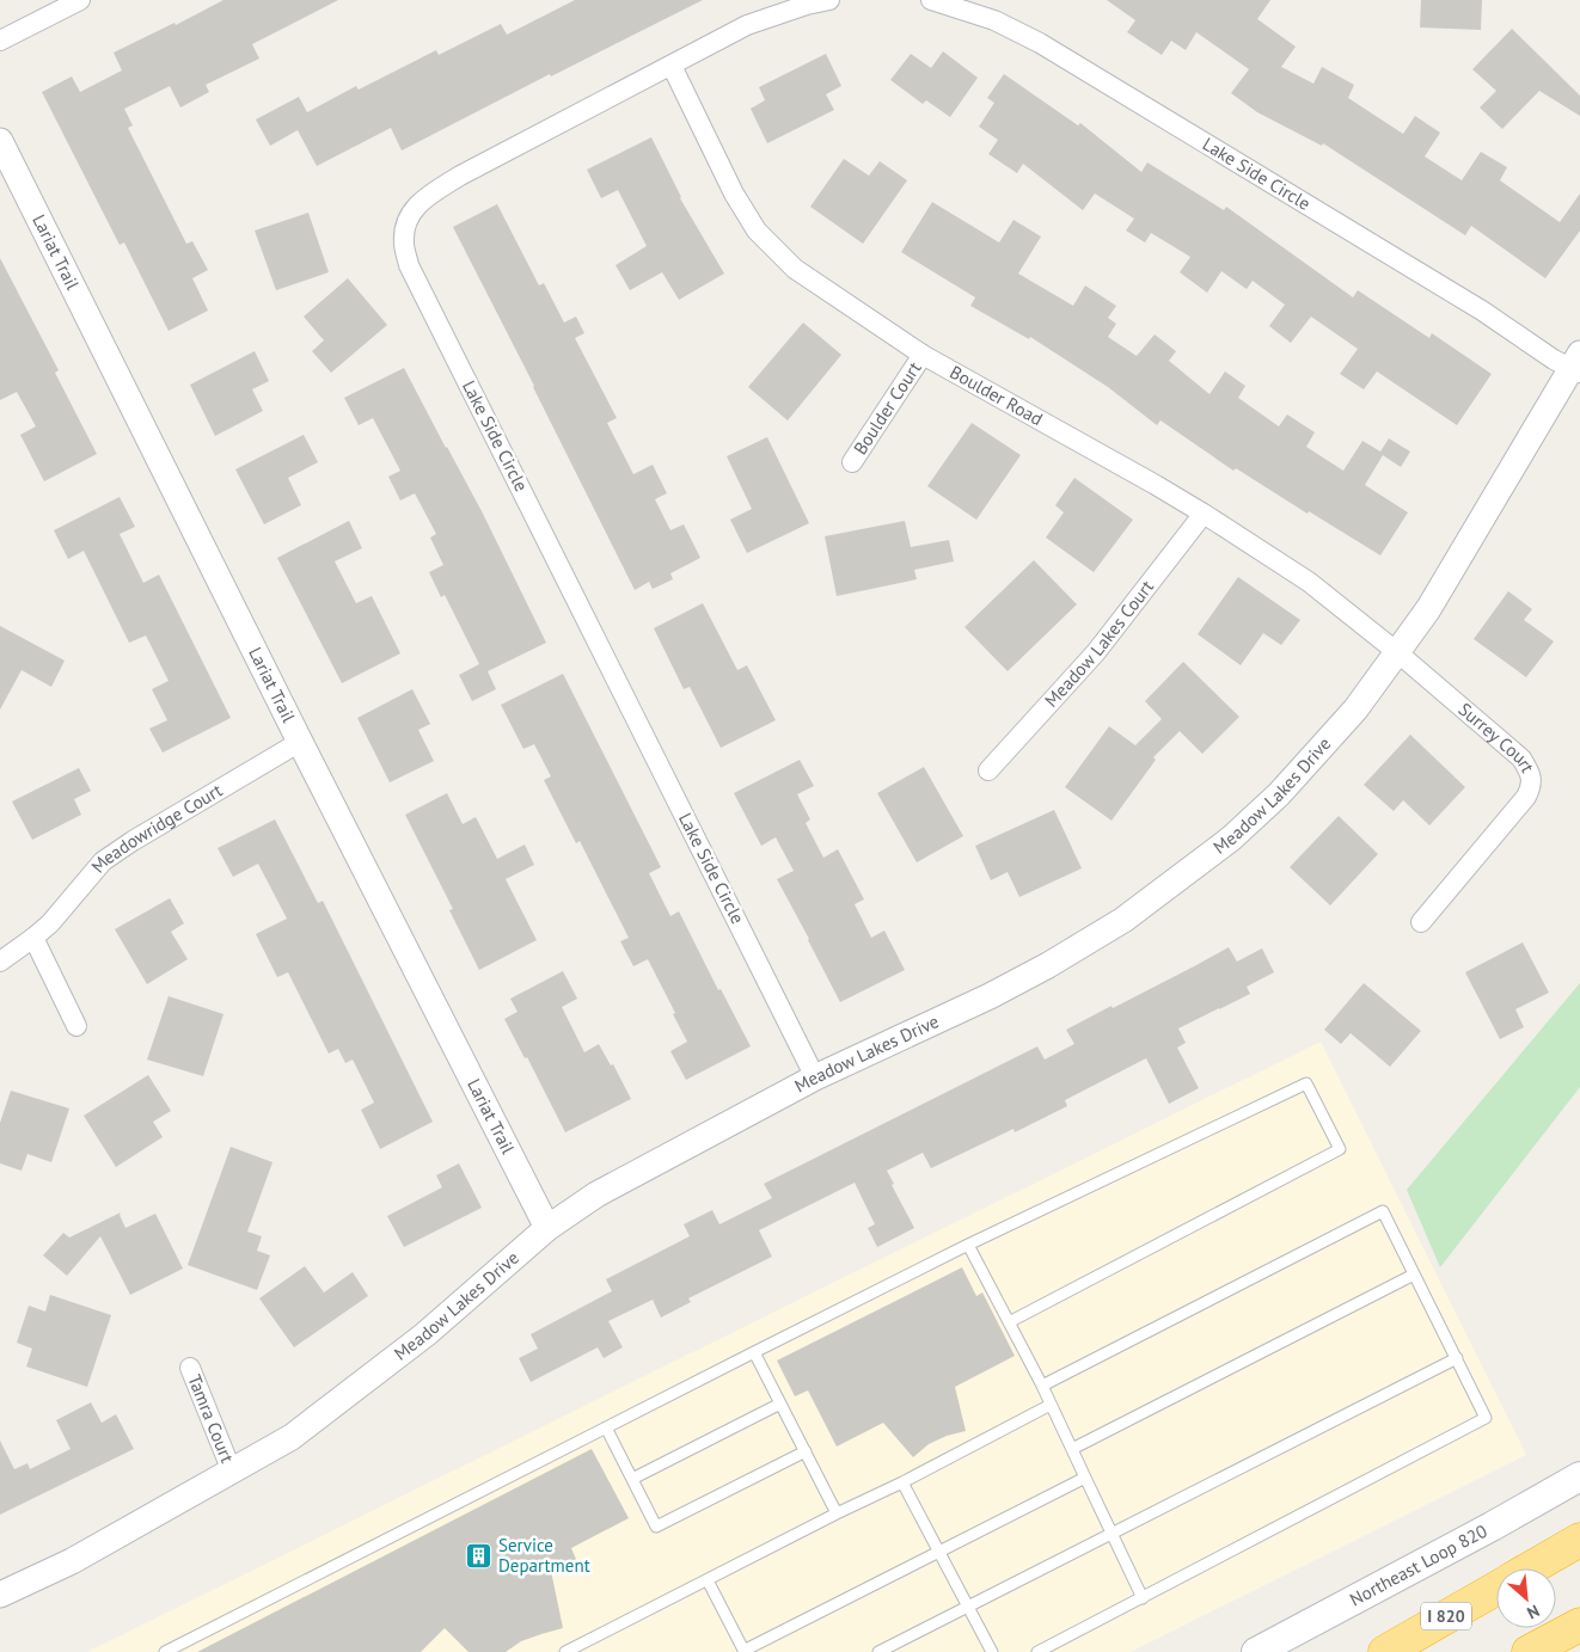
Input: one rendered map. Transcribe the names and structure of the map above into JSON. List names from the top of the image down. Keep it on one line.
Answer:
{"streets":{"highway":["I 820"],"main road":["Northeast Loop 820"],"street":["Lake Side Circle","Lariat Trail","Boulder Road","Boulder Court","Meadow Lakes Court","Surrey Court","Meadow Lakes Drive","Meadowridge Court","Tamra Court"]},"crossings":[["Lake Side Circle","Boulder Road"],["Lake Side Circle","Meadow Lakes Drive"],["Lariat Trail","Meadow Lakes Drive"],["Lariat Trail","Meadowridge Court"],["Boulder Road","Boulder Court"],["Boulder Road","Meadow Lakes Court"],["Boulder Road","Surrey Court"],["Boulder Road","Meadow Lakes Drive"],["Surrey Court","Meadow Lakes Drive"],["Meadow Lakes Drive","Tamra Court"]],"places":{"building":["Service Department"]},"north":"bottom right"}
